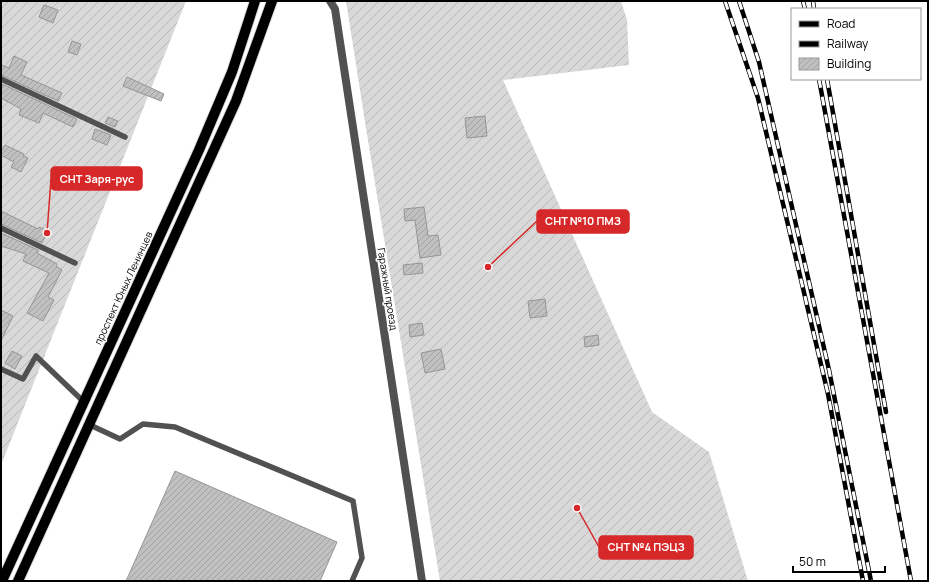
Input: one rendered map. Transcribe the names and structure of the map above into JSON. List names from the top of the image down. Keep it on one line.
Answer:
{"streets":{"main road":["проспект Юных Ленинцев"],"street":["Гаражный проезд"]},"places":["СНТ Заря-рус","СНТ №10 ПМЗ","СНТ №4 ПЭЦЗ"],"legend":["Road","Railway","Building"],"scale_bar":"50 m"}
